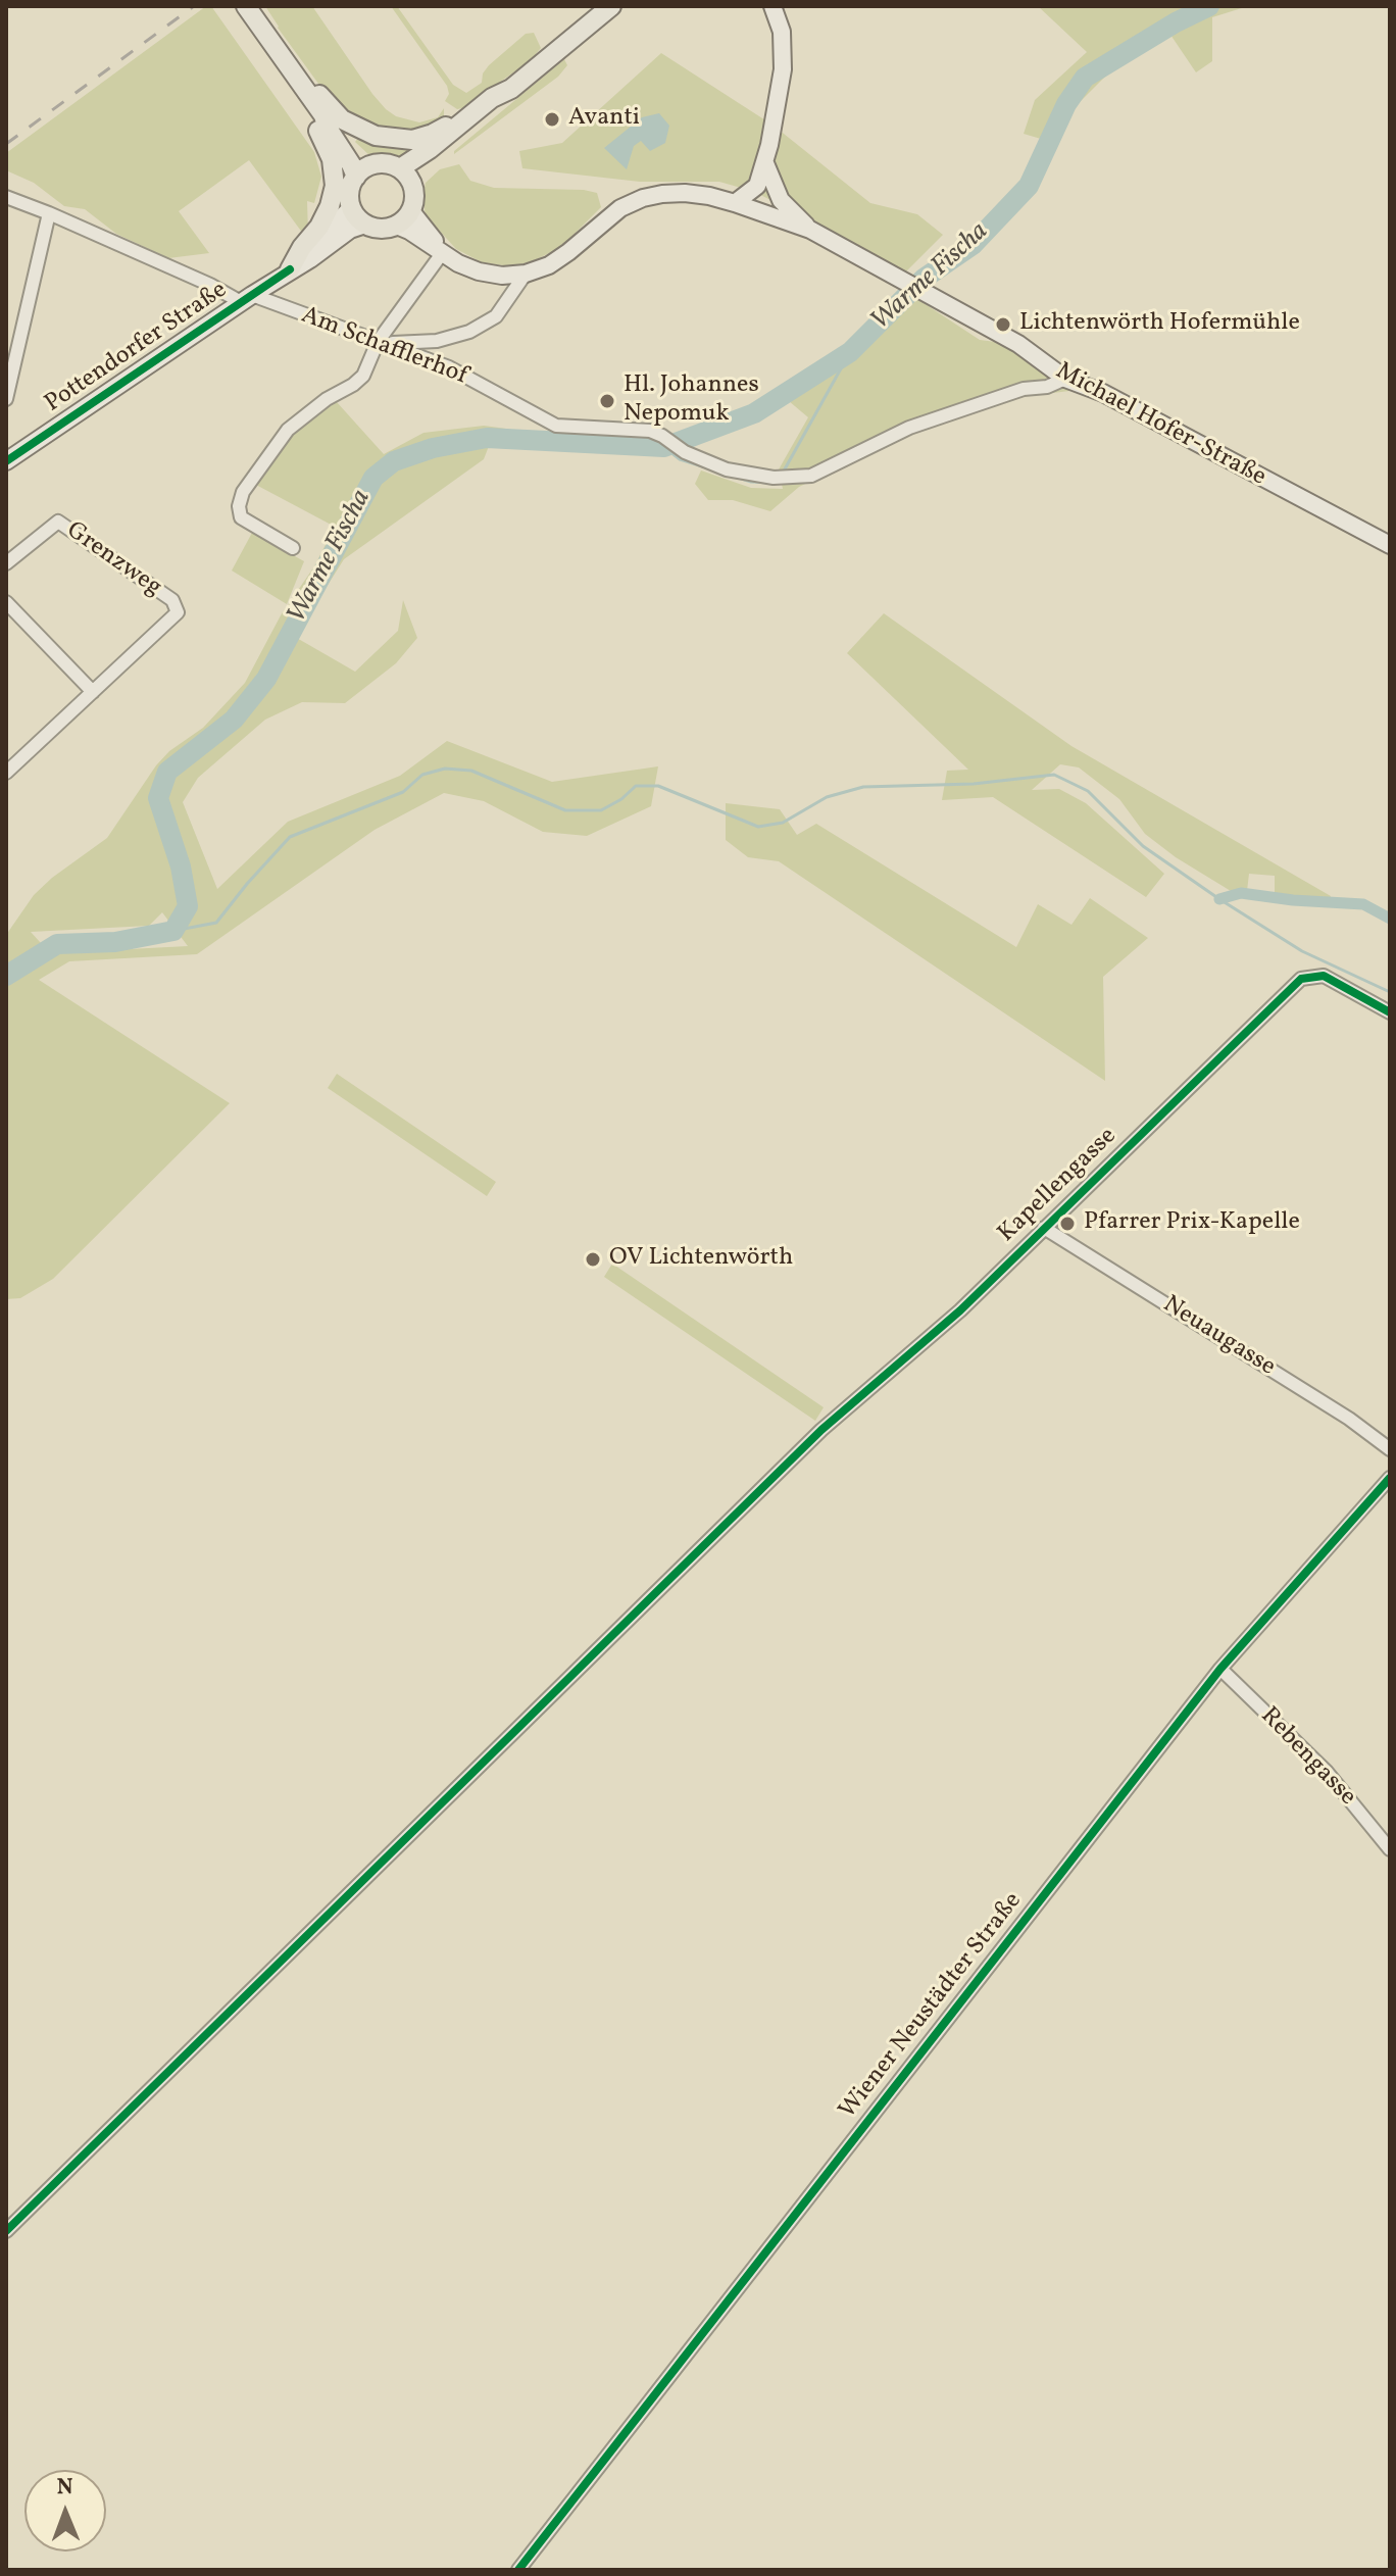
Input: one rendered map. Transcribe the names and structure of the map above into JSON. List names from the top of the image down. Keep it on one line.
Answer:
{"streets":{"main road":["Pottendorfer Straße","Michael Hofer-Straße"],"street":["Am Schafflerhof","Grenzweg","Kapellengasse","Neuaugasse","Rebengasse","Wiener Neustädter Straße"]},"crossings":[["Am Schafflerhof","Pottendorfer Straße"],["Am Schafflerhof","Michael Hofer-Straße"],["Kapellengasse","Neuaugasse"],["Rebengasse","Wiener Neustädter Straße"]],"water":["Warme Fischa"],"places":["Avanti","Lichtenwörth Hofermühle","Hl. Johannes Nepomuk","Pfarrer Prix-Kapelle","OV Lichtenwörth"],"north":"top"}
